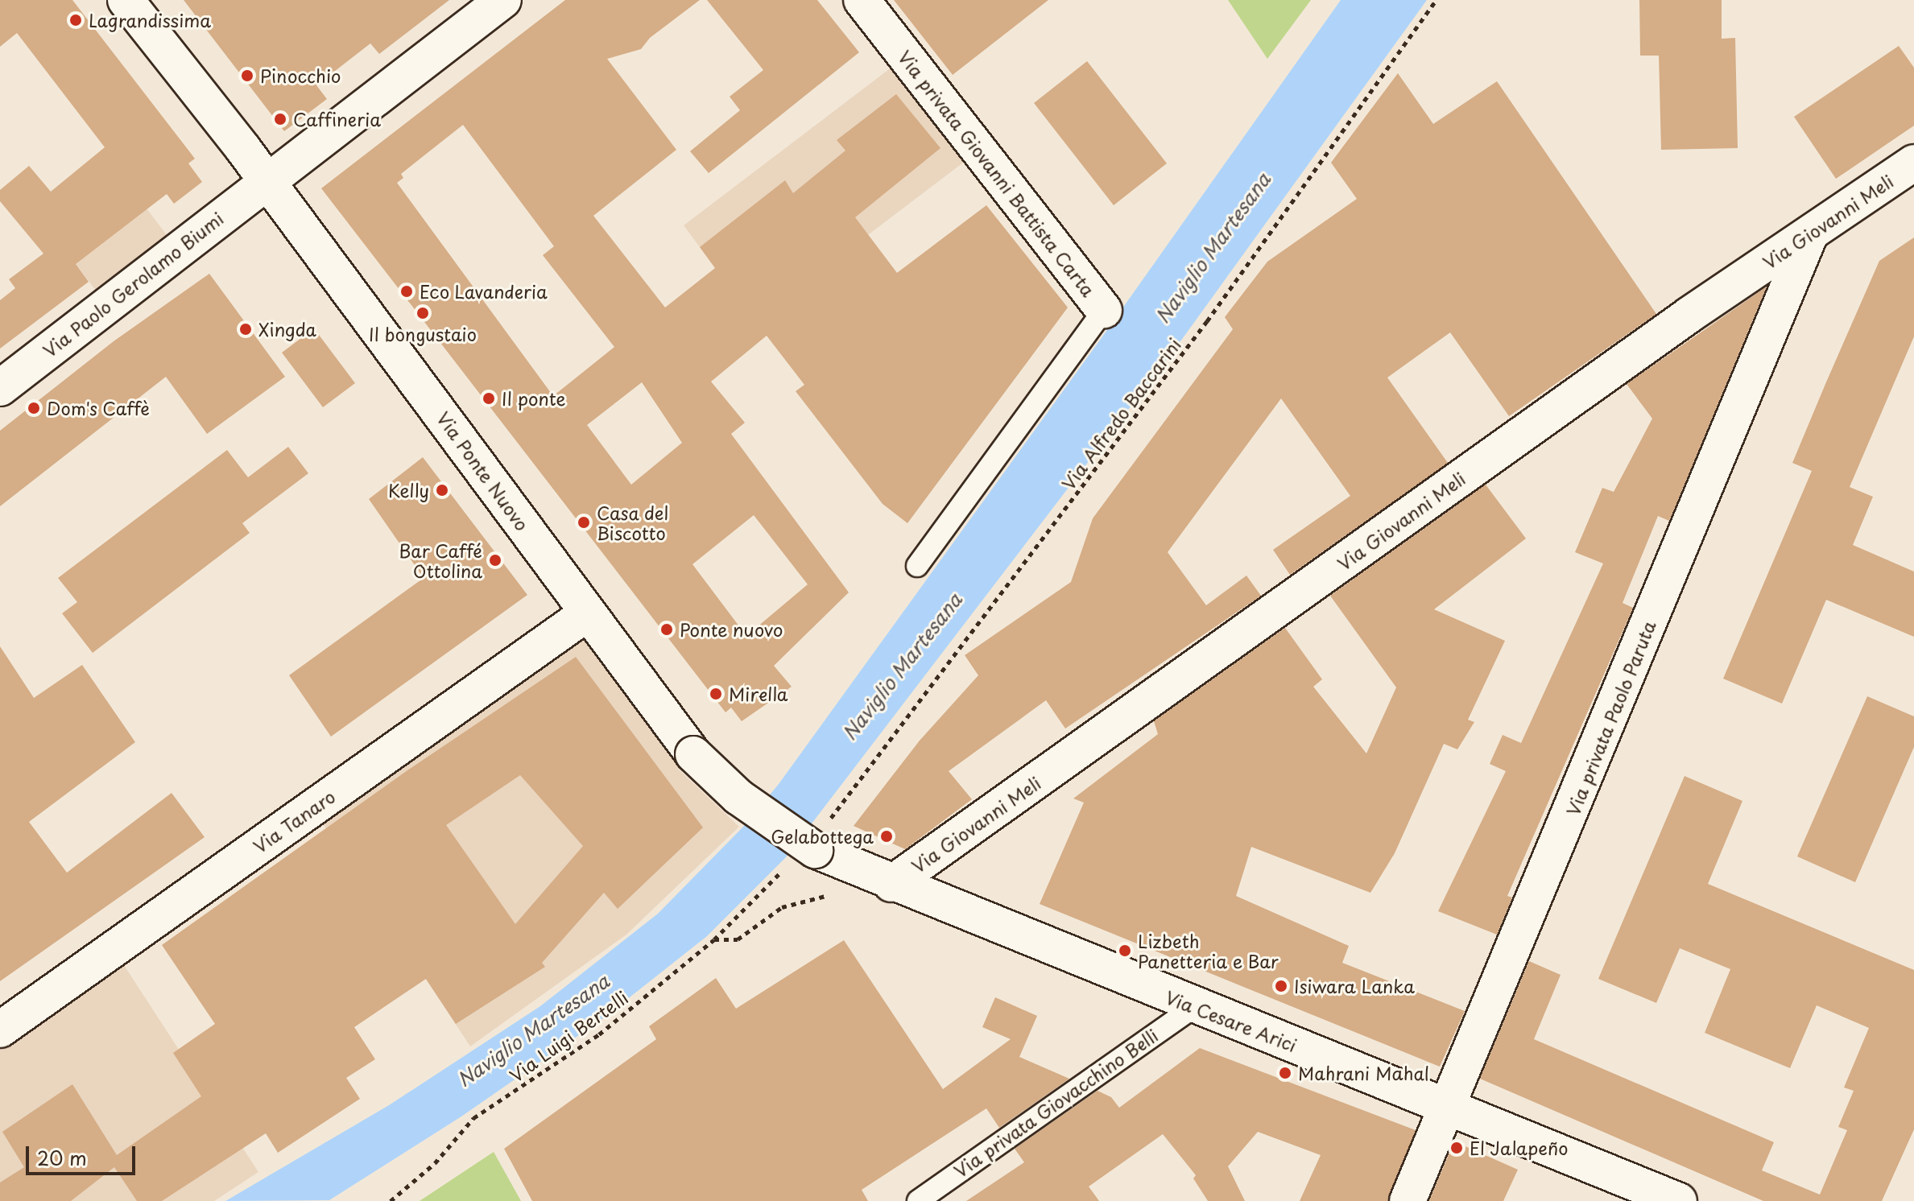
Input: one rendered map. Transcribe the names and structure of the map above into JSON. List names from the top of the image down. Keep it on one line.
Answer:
{"streets":{"street":["Via privata Giovanni Battista Carta","Via Giovanni Meli","Via Paolo Gerolamo Biumi","Via Ponte Nuovo","Via privata Paolo Paruta","Via Tanaro","Via Cesare Arici"],"lane":["Via privata Giovacchino Belli"],"path":["Via Alfredo Baccarini","Via Luigi Bertelli"]},"crossings":[["Via Giovanni Meli","Via Ponte Nuovo"],["Via Giovanni Meli","Via privata Paolo Paruta"],["Via Giovanni Meli","Via Cesare Arici"],["Via Paolo Gerolamo Biumi","Via Ponte Nuovo"],["Via Ponte Nuovo","Via Tanaro"],["Via Ponte Nuovo","Via Cesare Arici"],["Via privata Paolo Paruta","Via Cesare Arici"],["Via Cesare Arici","Via privata Giovacchino Belli"]],"water":["Naviglio Martesana"],"places":["Lagrandissima","Pinocchio","Caffineria","Eco Lavanderia","Il bongustaio","Xingda","Il ponte","Dom's Caffè","Kelly","Casa del Biscotto","Bar Caffé Ottolina","Ponte nuovo","Mirella","Gelabottega","Lizbeth Panetteria e Bar","Isiwara Lanka","Mahrani Mahal","El Jalapeño"],"scale_bar":"20 m"}
